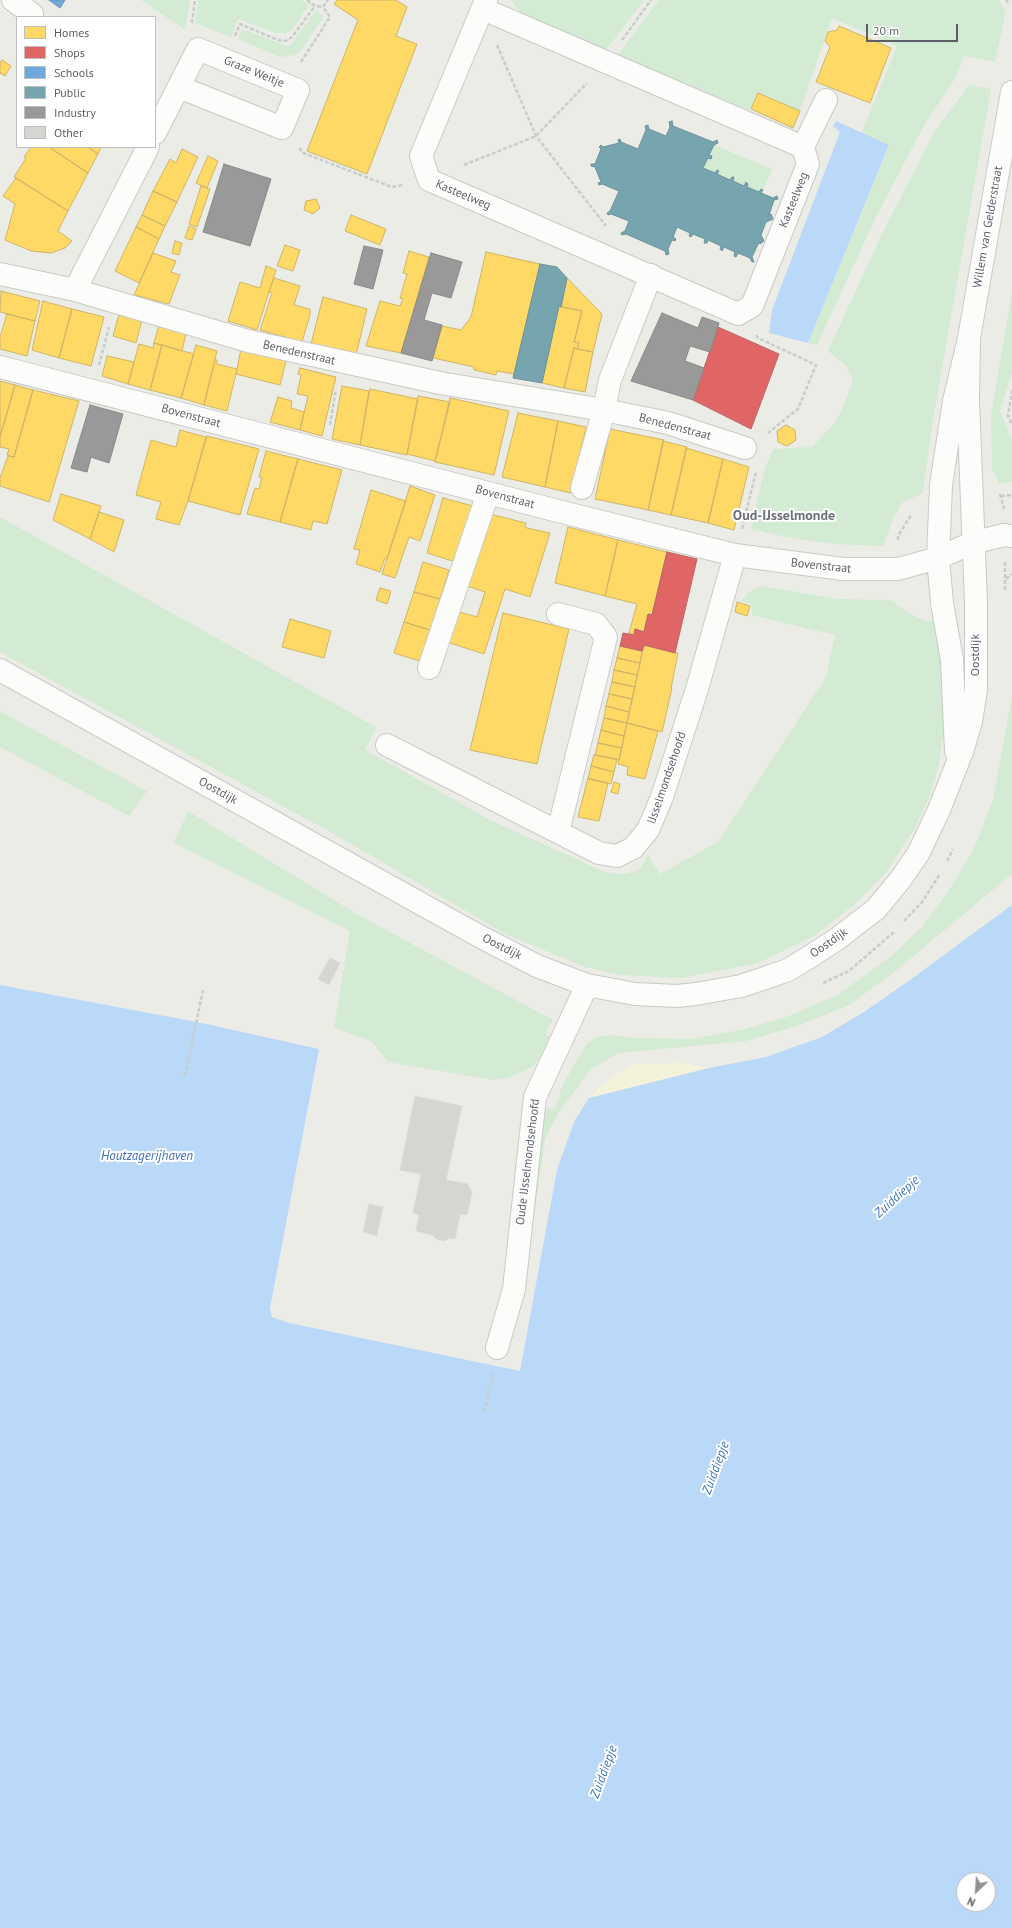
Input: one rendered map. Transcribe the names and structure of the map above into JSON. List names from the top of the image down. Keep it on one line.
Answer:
{"streets":{"street":["Graze Weitje","Kasteelweg","Willem van Gelderstraat","Benedenstraat","Bovenstraat","Oostdijk","IJsselmondsehoofd","Oude IJsselmondsehoofd"]},"crossings":[["Willem van Gelderstraat","Bovenstraat"],["Willem van Gelderstraat","Oostdijk"],["Bovenstraat","Oostdijk"],["Bovenstraat","IJsselmondsehoofd"],["Oostdijk","Oude IJsselmondsehoofd"]],"districts":["Oud-IJsselmonde"],"water":["Houtzagerijhaven","Zuiddiepje"],"legend":["Homes","Shops","Schools","Public","Industry","Other"],"scale_bar":"20 m","north":"bottom left"}
